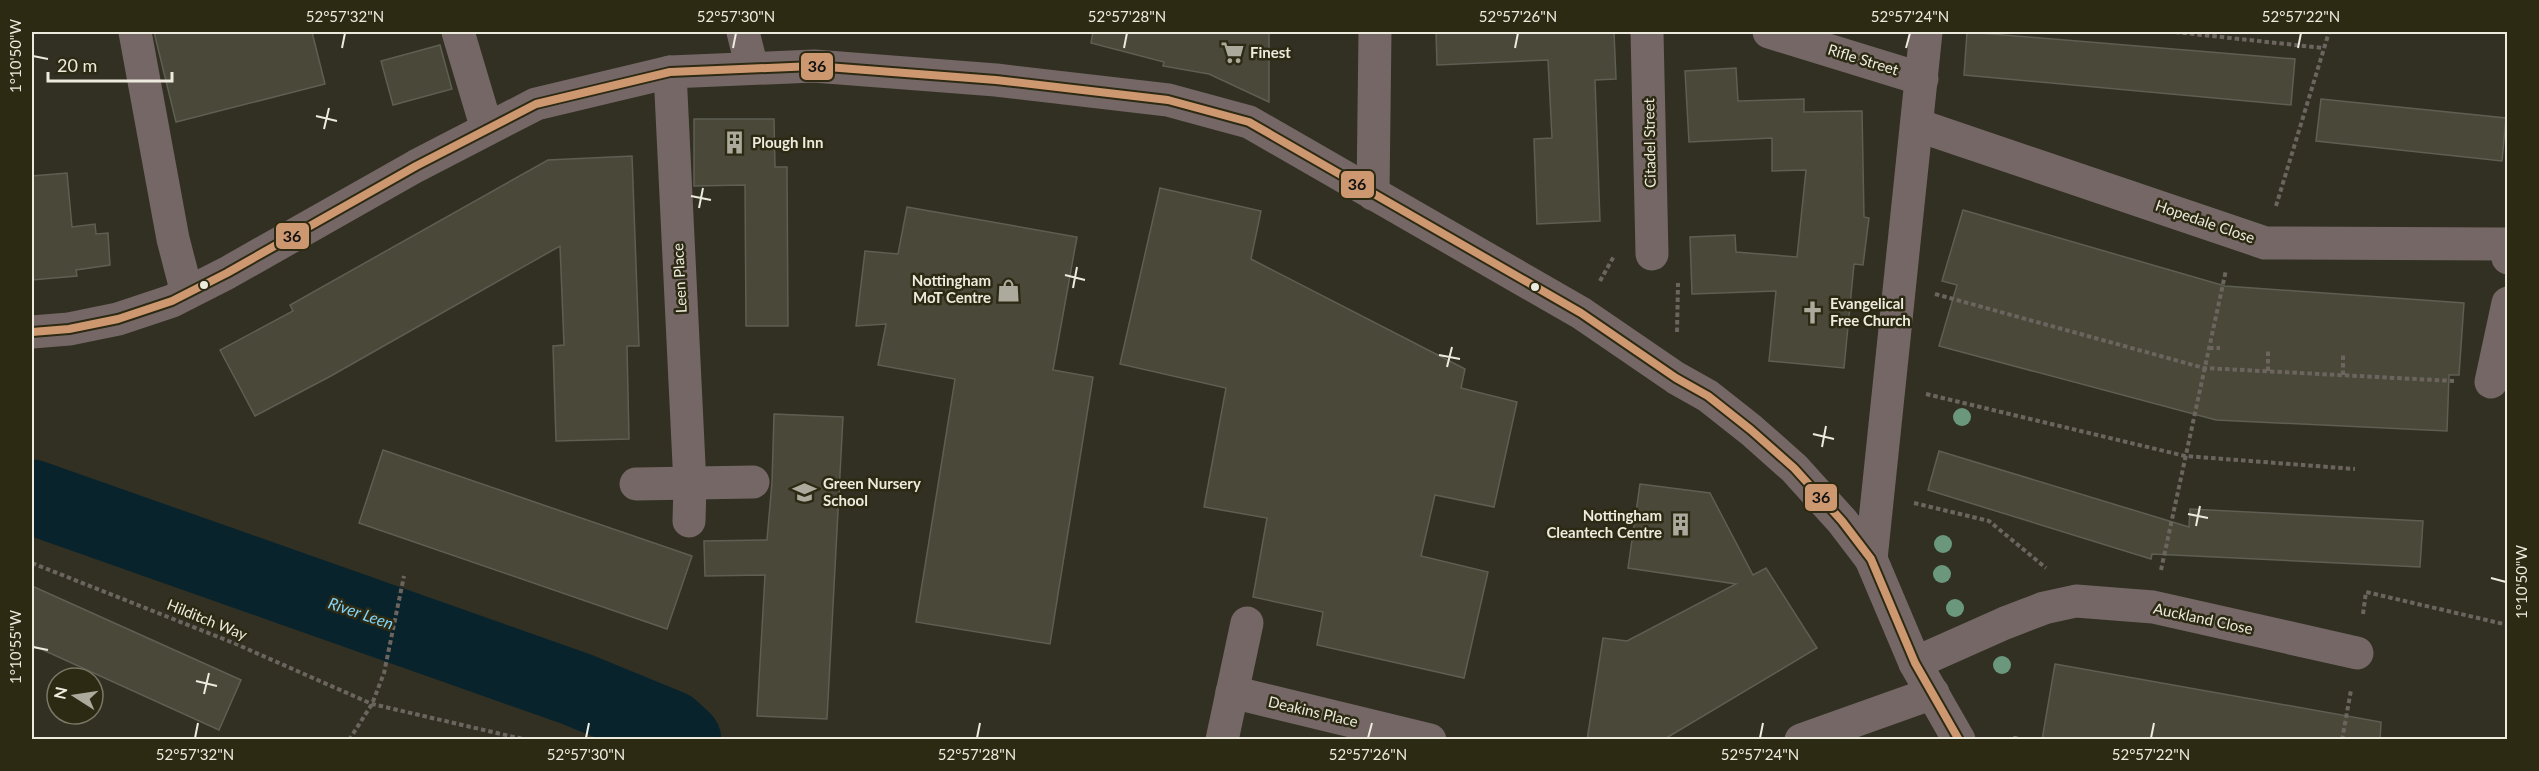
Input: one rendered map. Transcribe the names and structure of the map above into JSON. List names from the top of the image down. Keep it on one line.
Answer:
{"streets":{"street":["Rifle Street","Citadel Street","Hopedale Close","Leen Place","Auckland Close","Deakins Place"],"path":["Hilditch Way"]},"water":["River Leen"],"places":{"supermarket":["Finest"],"building":["Plough Inn","Nottingham Cleantech Centre"],"shop":["Nottingham MoT Centre"],"church":["Evangelical Free Church"],"school or university":["Green Nursery School"]},"lines":["transit line 36"],"scale_bar":"20 m","north":"left","coordinates":["52°57'32\"N","52°57'30\"N","52°57'28\"N","52°57'26\"N","52°57'24\"N","52°57'22\"N","1°10'50\"W","1°10'55\"W"]}
